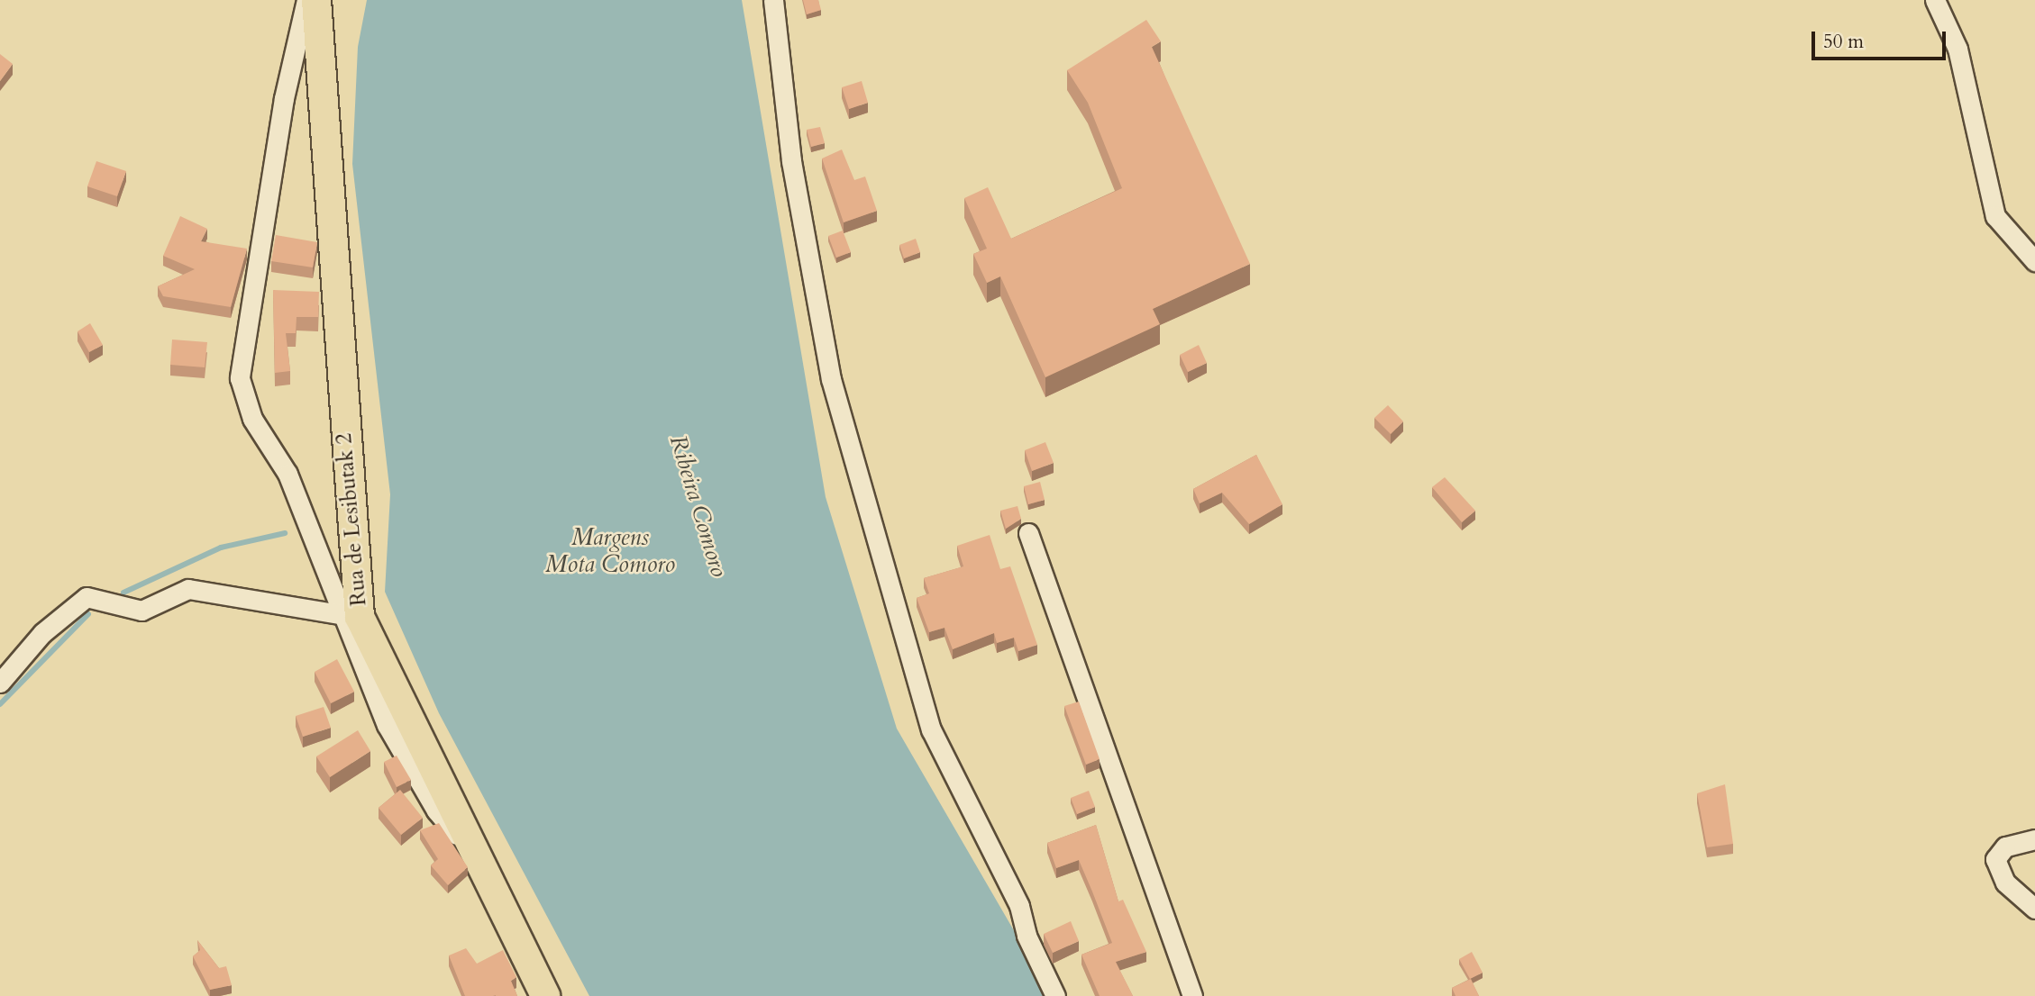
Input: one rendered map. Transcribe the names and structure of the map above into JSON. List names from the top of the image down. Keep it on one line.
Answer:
{"streets":{"main road":["Rua de Lesibutak 2"]},"water":["Ribeira Comoro","Margens Mota Comoro"],"scale_bar":"50 m"}
